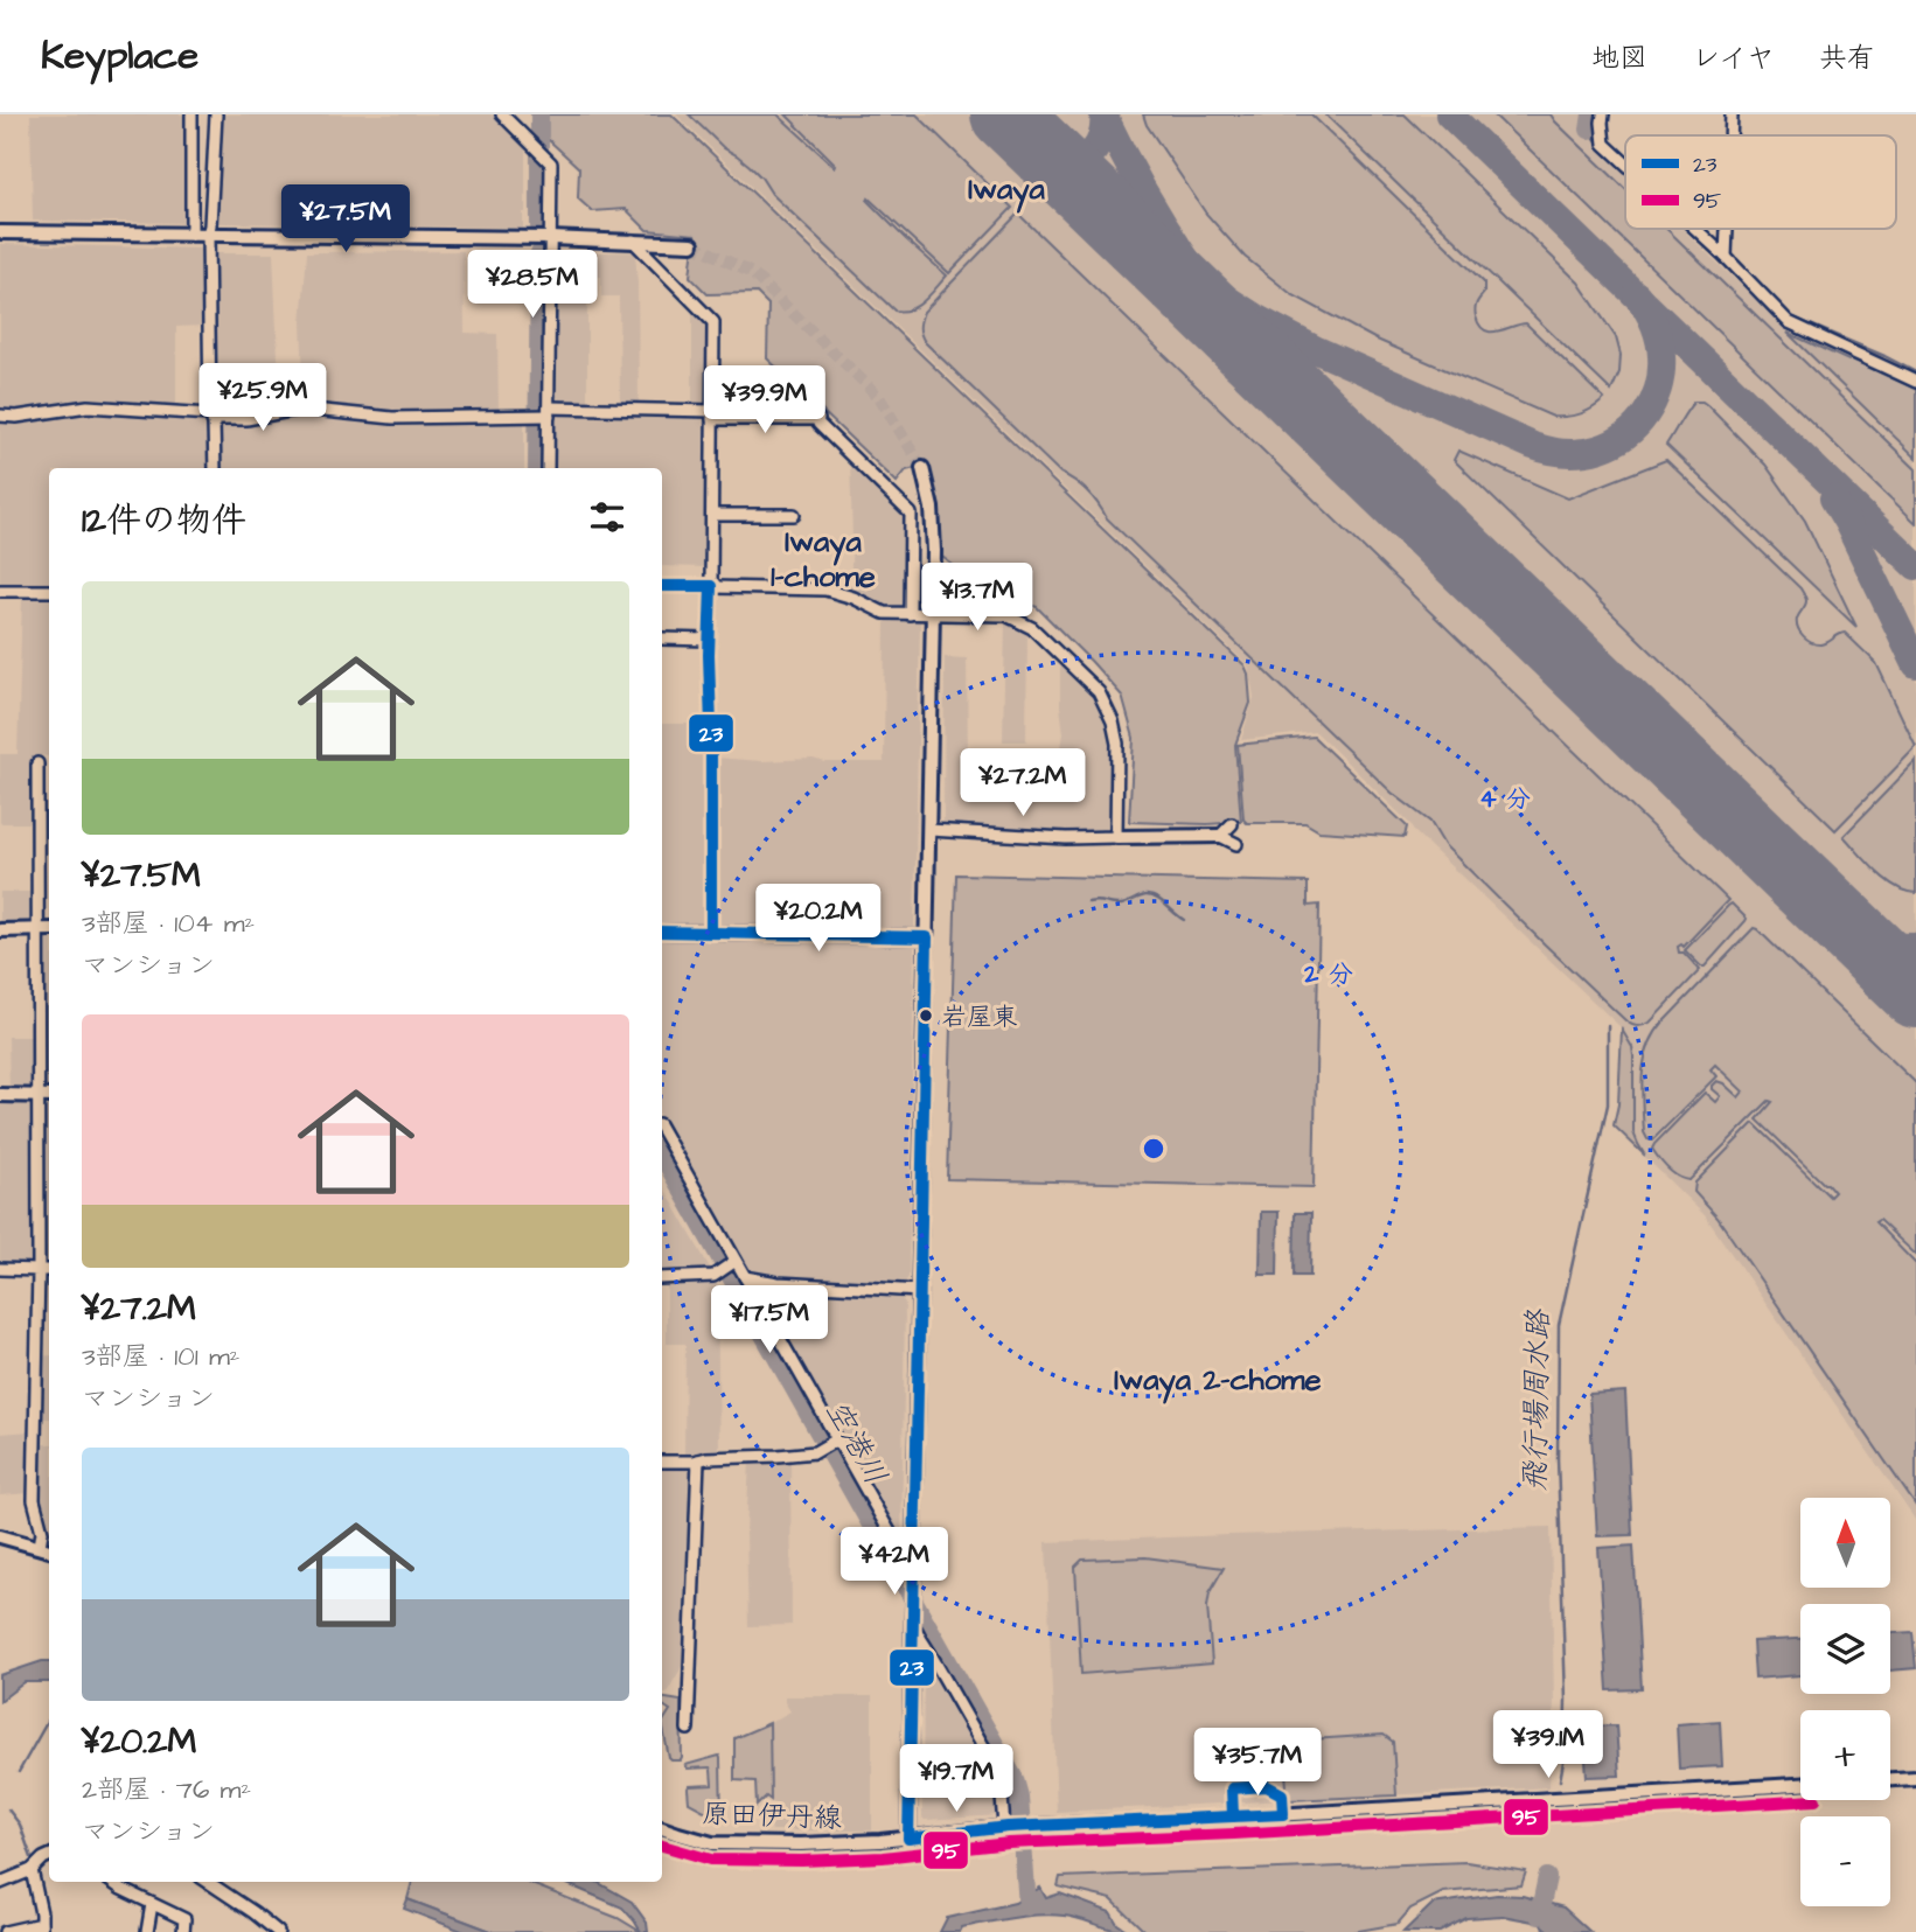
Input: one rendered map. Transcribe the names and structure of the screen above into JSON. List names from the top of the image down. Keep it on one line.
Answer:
{"streets":{"street":["原田伊丹線"]},"districts":["Iwaya","Iwaya 1-chome","Iwaya 2-chome"],"water":["飛行場周水路","空港川"],"places":["岩屋東"],"lines":["transit line 23","transit line 95"],"legend":["23","95"],"north":"top","page":{"header":"Keyplace","nav":["地図","レイヤ","共有"],"price":["¥27.5M","¥28.5M","¥25.9M","¥39.9M","¥13.7M","¥27.2M","¥20.2M","¥17.5M","¥42M","¥39.1M","¥35.7M","¥19.7M"],"heading":"12件の物件","list":[{"name":"¥27.5M","note":"3部屋 · 104 m² · マンション"},{"name":"¥27.2M","note":"3部屋 · 101 m² · マンション"},{"name":"¥20.2M","note":"2部屋 · 76 m² · マンション"}],"map_buttons":["+","−"]},"rings":["4 分","2 分"]}
